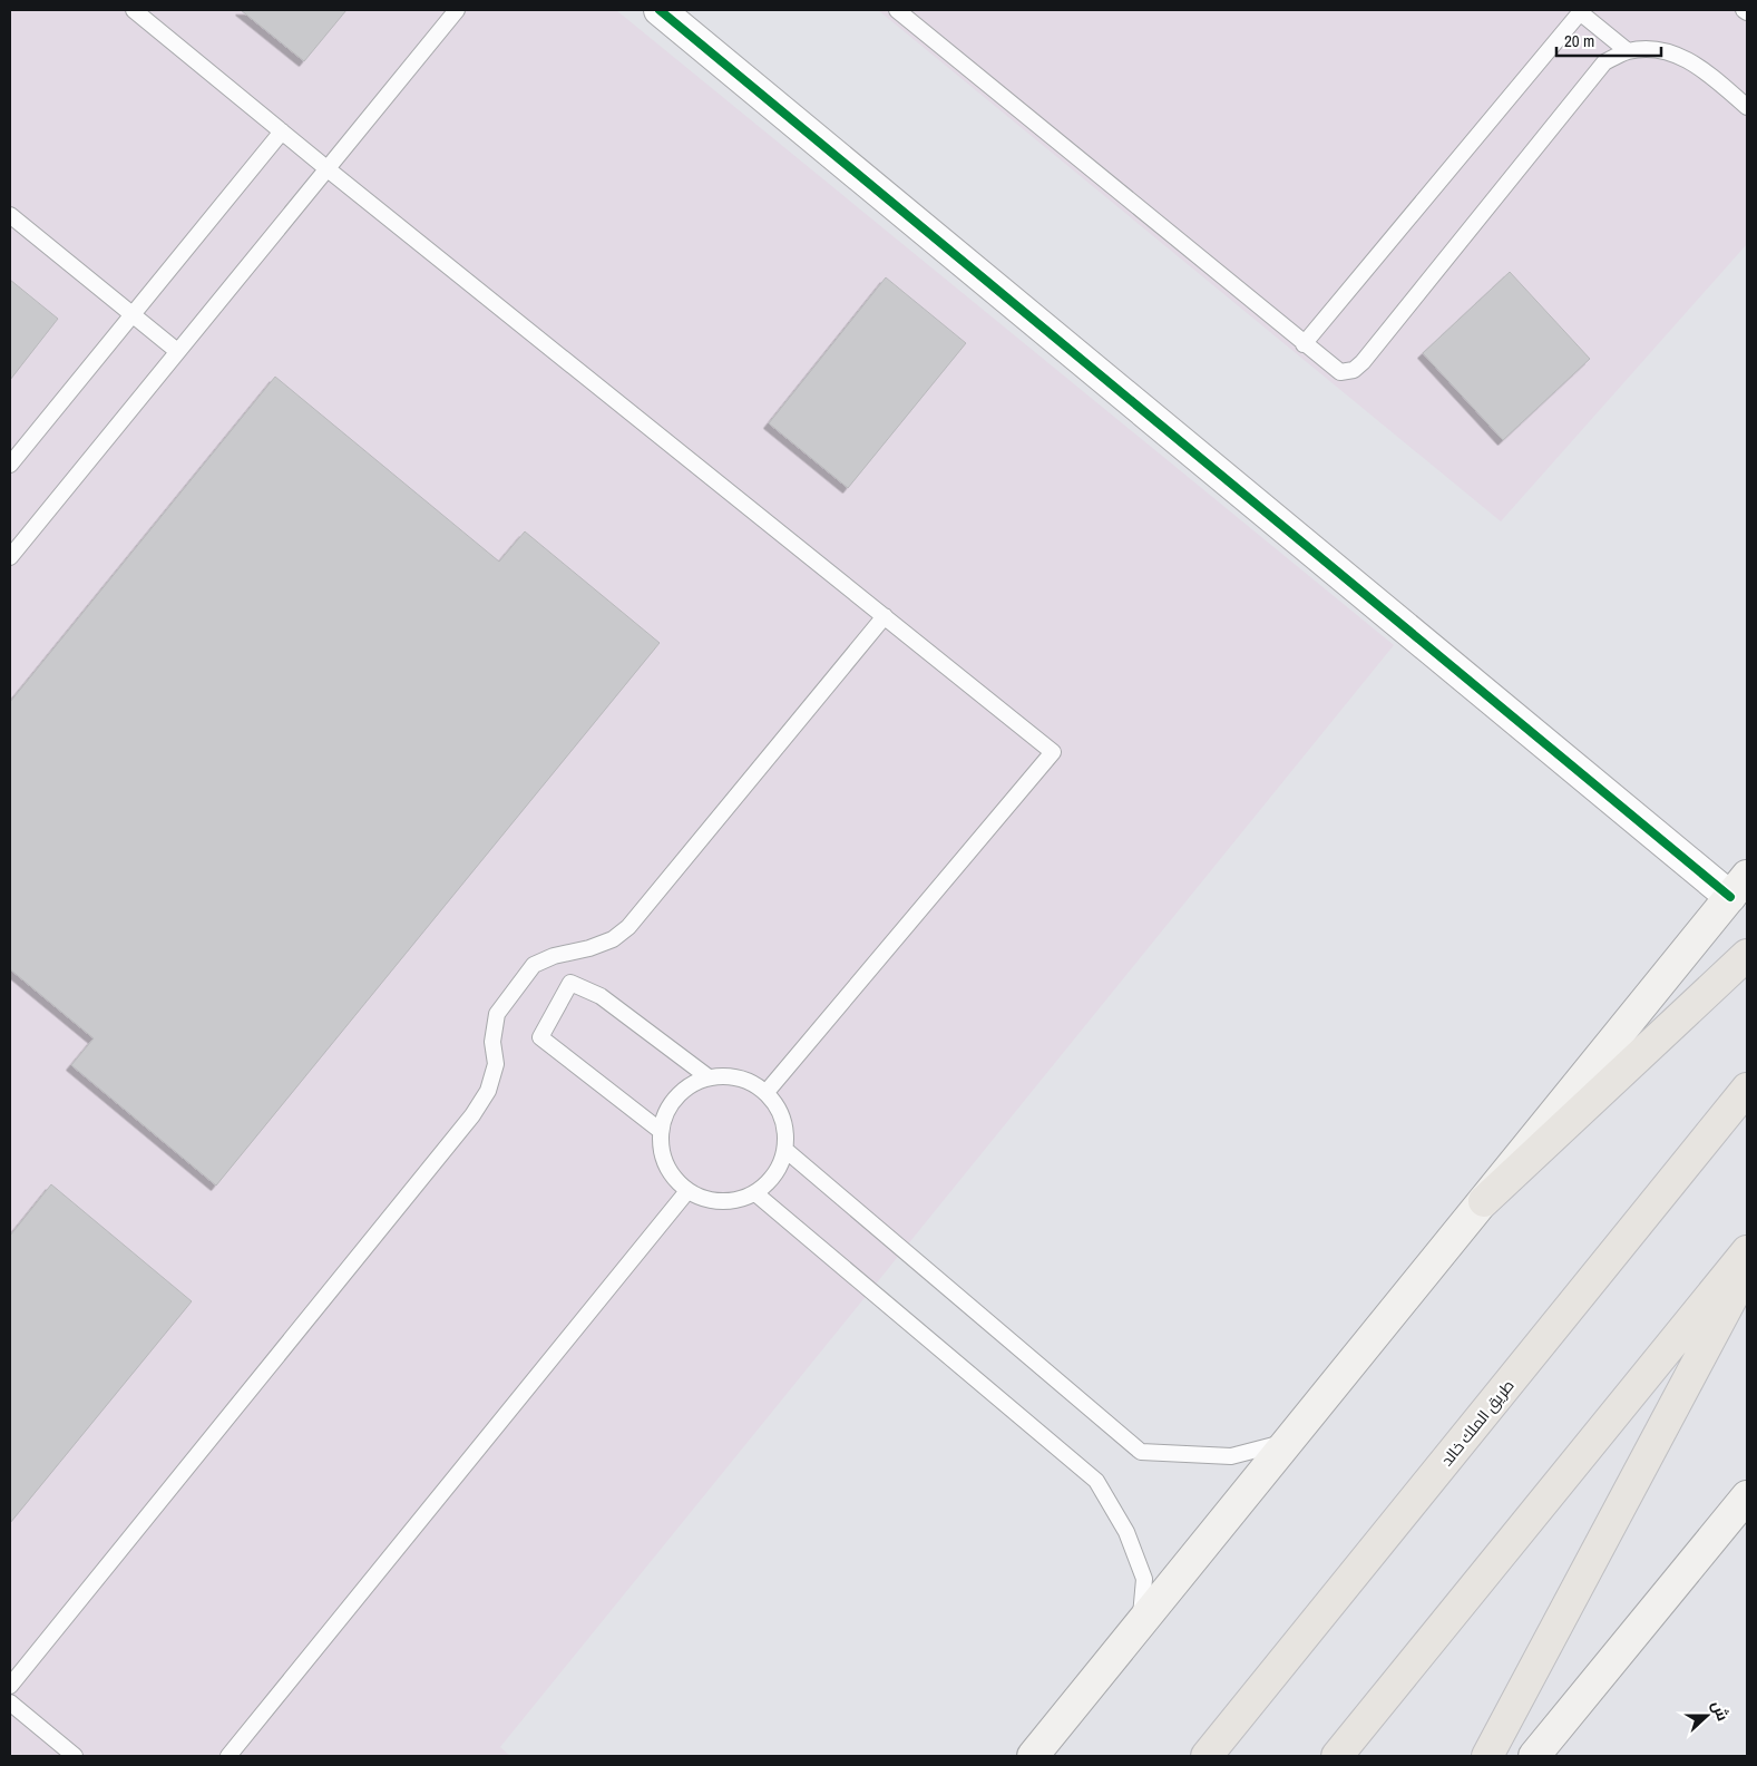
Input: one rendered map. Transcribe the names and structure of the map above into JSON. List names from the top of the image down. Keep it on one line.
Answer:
{"streets":{"main road":["طريق الملك خالد"]},"scale_bar":"20 m","north":"right"}
